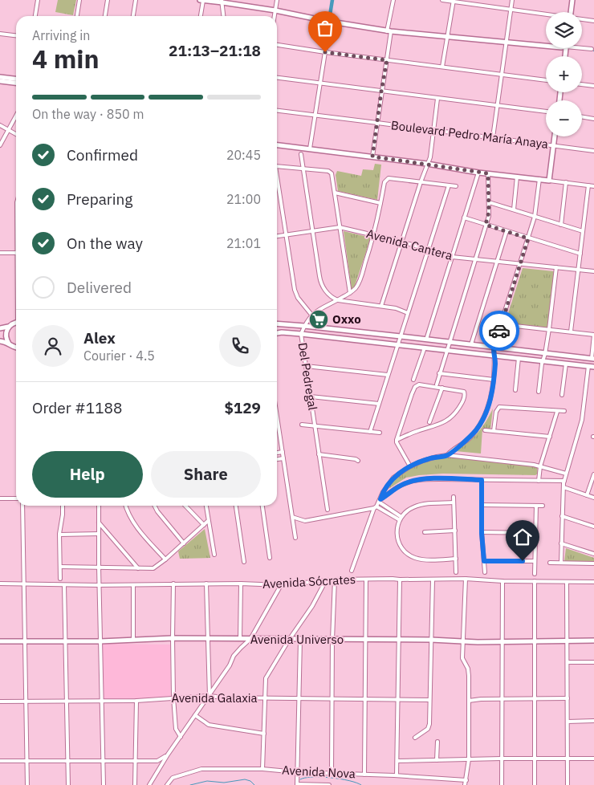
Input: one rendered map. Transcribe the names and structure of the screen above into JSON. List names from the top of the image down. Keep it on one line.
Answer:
{"streets":{"street":["Boulevard Pedro María Anaya","Avenida Cantera","Del Pedregal","Avenida Sócrates","Avenida Universo","Avenida Galaxia","Avenida Nova"]},"crossings":[["Avenida Cantera","Del Pedregal"]],"places":{"supermarket":["Oxxo"]},"page":{"map_buttons":["+","−"],"heading":["4 min","Arriving in","21:13–21:18"],"panel":["Alex","Courier · 4.5","Order #1188","$129"],"bar":"On the way · 850 m","list":[["Confirmed","20:45"],["Preparing","21:00"],["On the way","21:01"],"Delivered"],"buttons":["Help","Share"]}}
